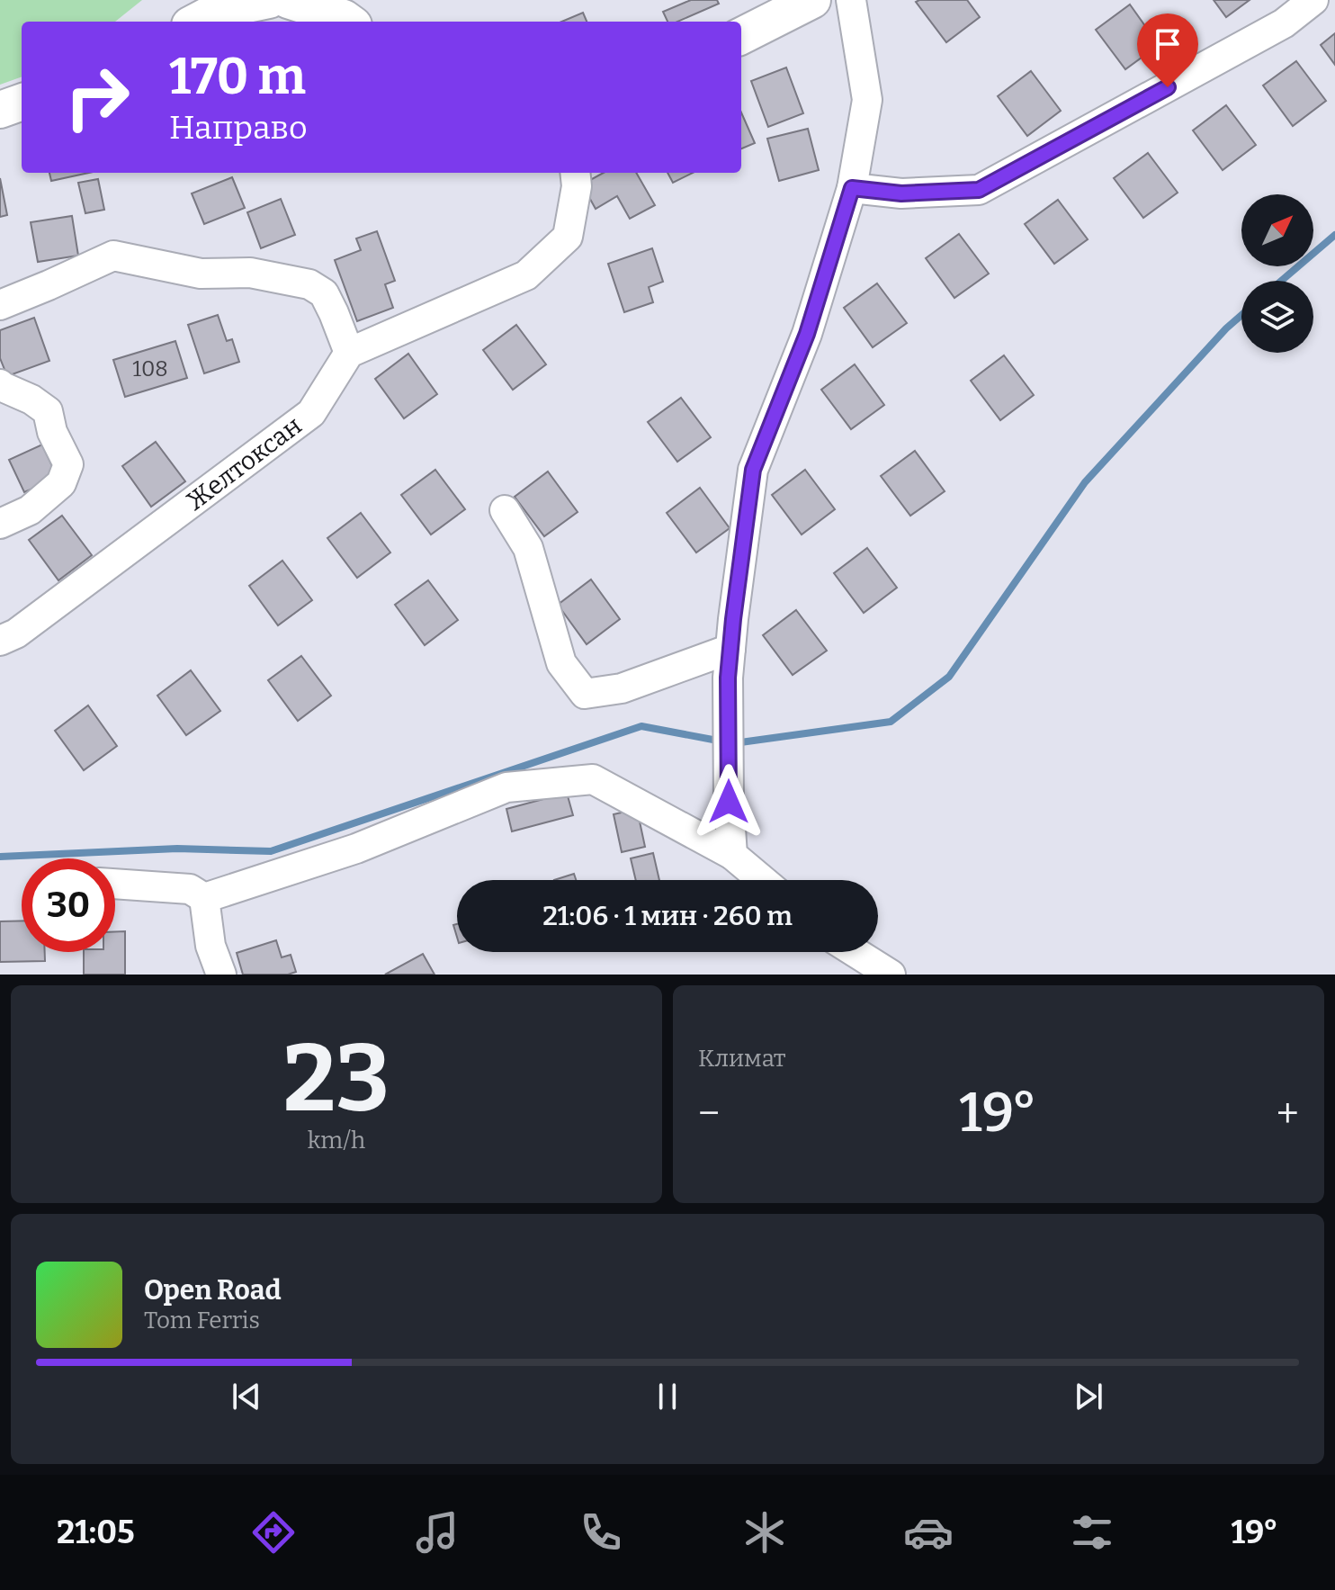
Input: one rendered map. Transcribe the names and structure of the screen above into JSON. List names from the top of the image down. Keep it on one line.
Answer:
{"streets":{"street":["Желтоксан"]},"house_numbers":["108"],"north":"top right","page":{"turn":["170 m","Направо"],"limit":"30","trip":"21:06 · 1 мин · 260 m","tile":[["23","km/h"],"Климат"],"heat":["−","19°","+"],"song":["Open Road","Tom Ferris"],"tabs":["21:05","19°"]}}
